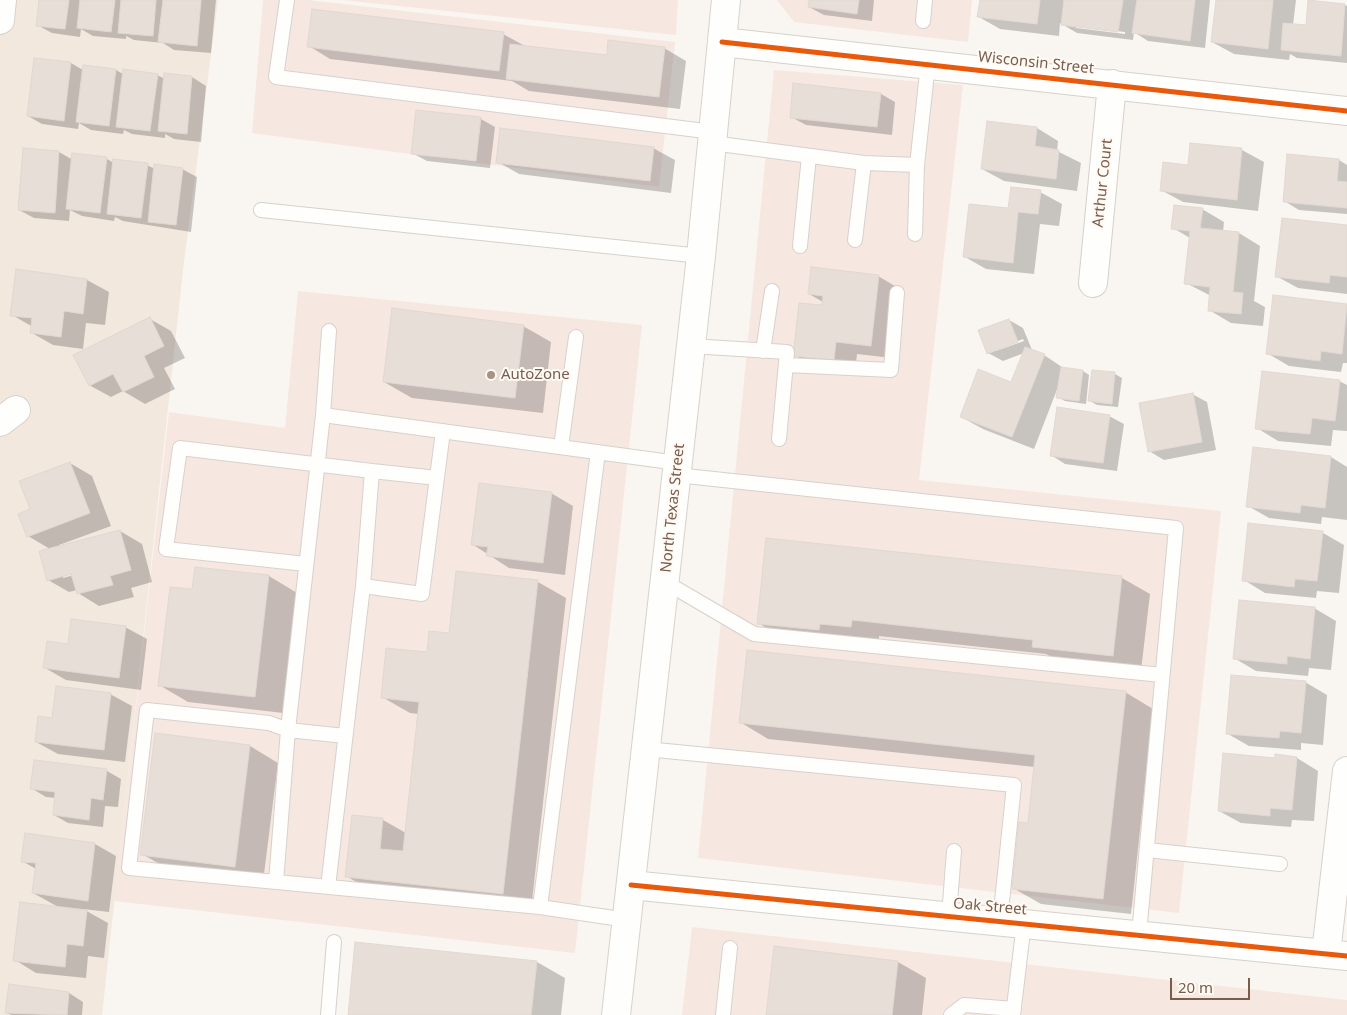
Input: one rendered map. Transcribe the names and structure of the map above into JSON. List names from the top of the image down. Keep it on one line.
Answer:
{"streets":{"street":["Wisconsin Street","Arthur Court","North Texas Street","Oak Street"]},"crossings":[["Wisconsin Street","Arthur Court"],["Wisconsin Street","North Texas Street"],["North Texas Street","Oak Street"]],"places":["AutoZone"],"scale_bar":"20 m"}
